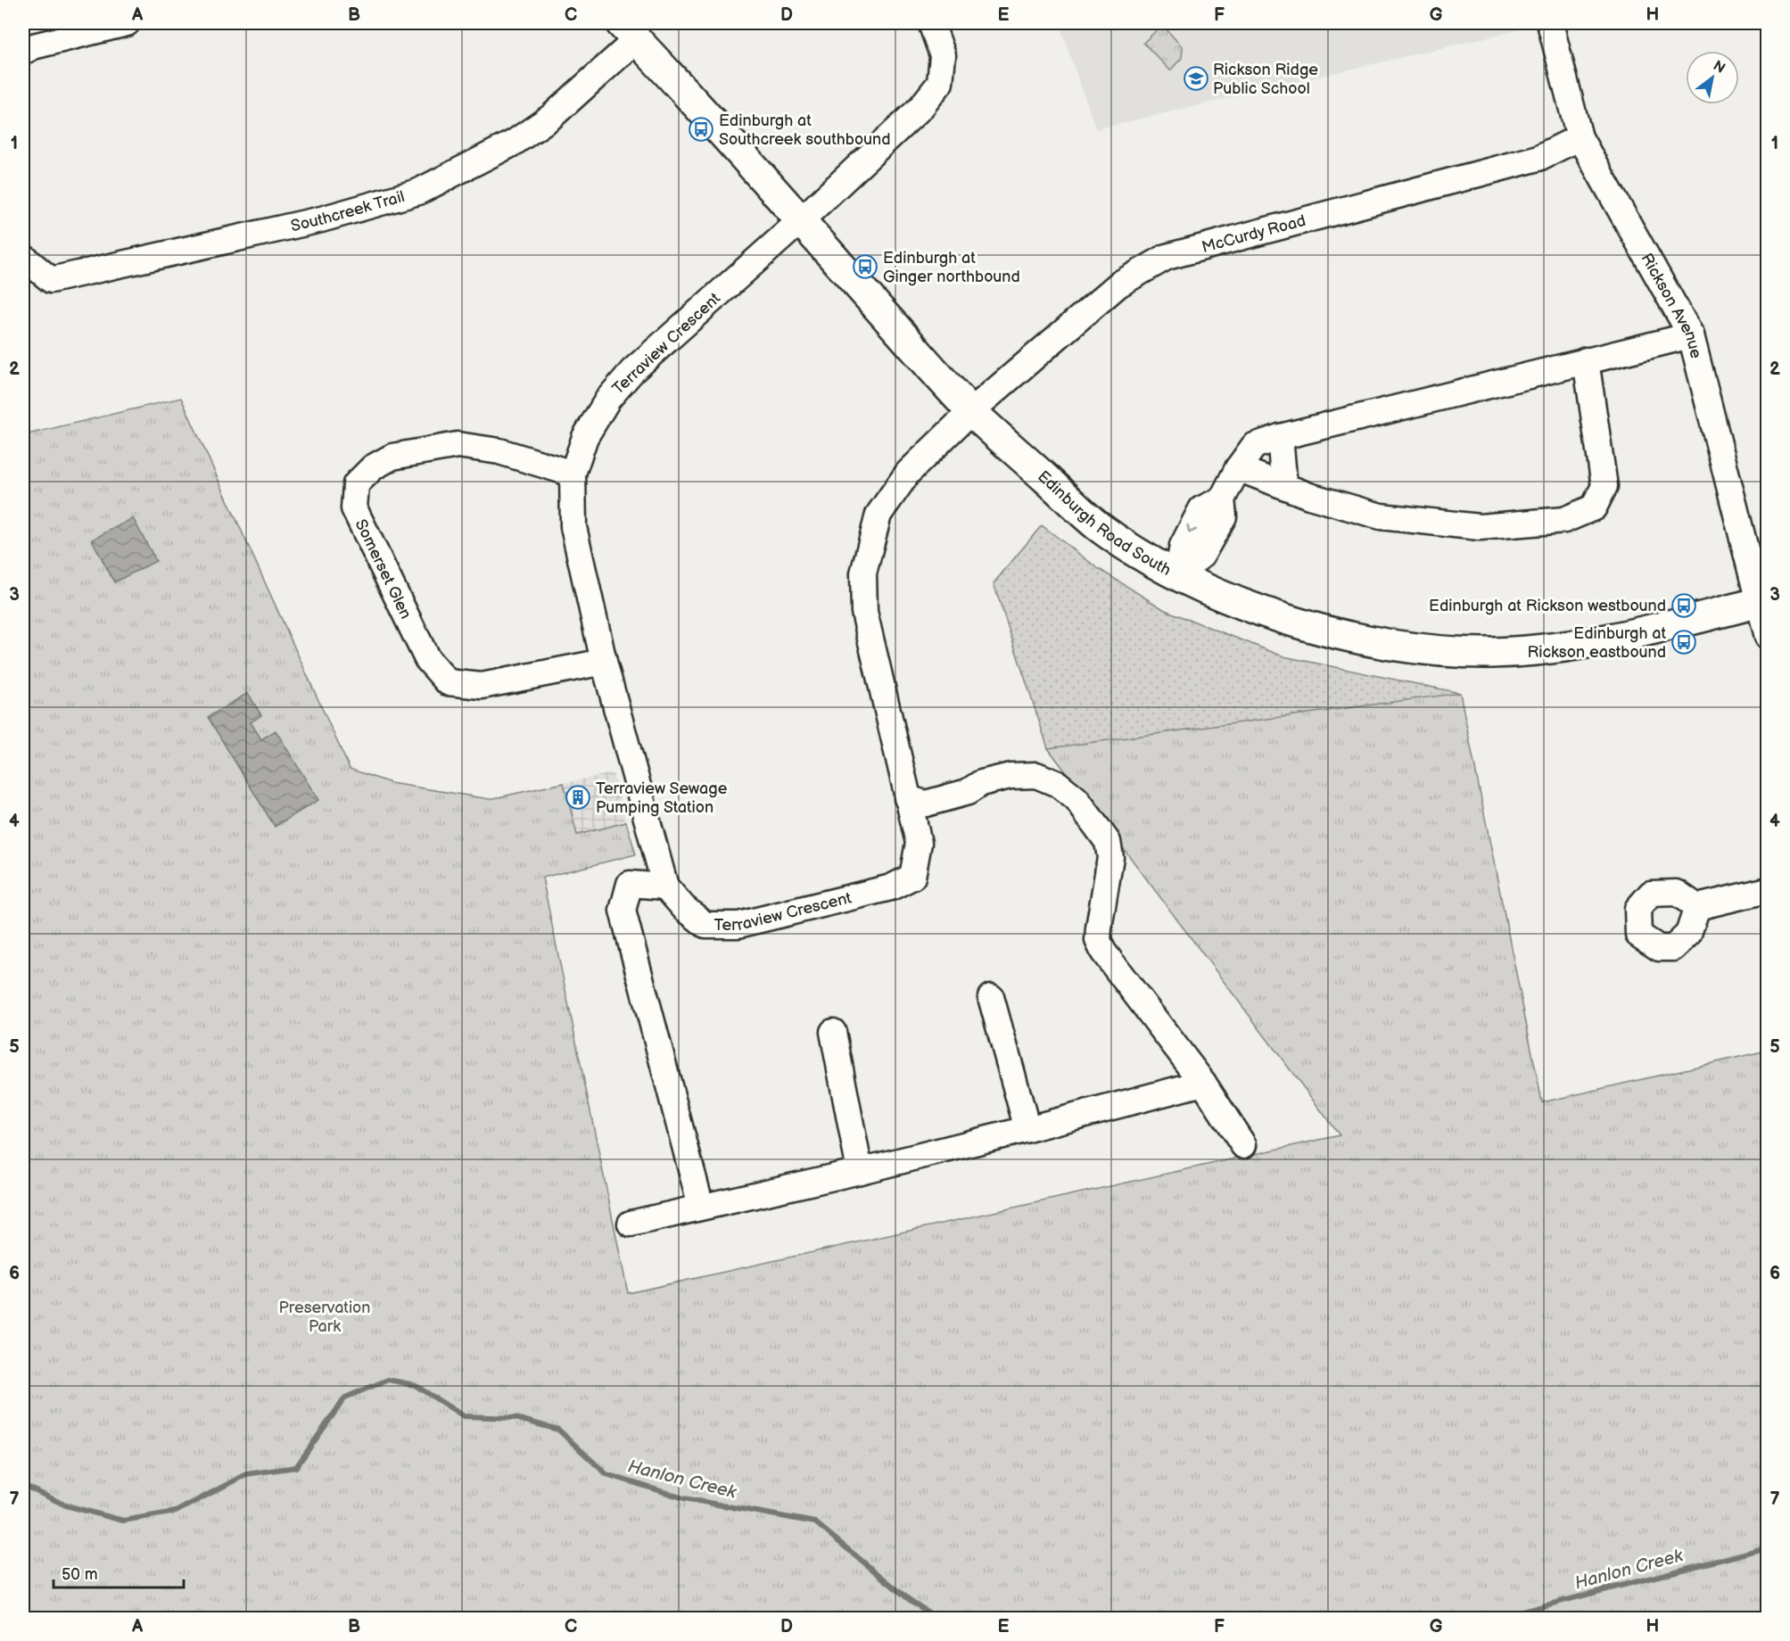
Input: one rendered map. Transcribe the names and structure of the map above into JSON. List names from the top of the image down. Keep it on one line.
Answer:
{"streets":{"main road":["Edinburgh Road South"],"street":["Southcreek Trail","McCurdy Road","Rickson Avenue","Terraview Crescent","Somerset Glen"]},"crossings":[["Southcreek Trail","Edinburgh Road South"],["McCurdy Road","Rickson Avenue"],["McCurdy Road","Terraview Crescent"],["McCurdy Road","Edinburgh Road South"],["Rickson Avenue","Edinburgh Road South"],["Terraview Crescent","Edinburgh Road South"],["Terraview Crescent","Somerset Glen"]],"water":["Hanlon Creek"],"parks":["Preservation Park"],"places":{"school or university":["Rickson Ridge Public School"],"bus stop":["Edinburgh at Southcreek southbound","Edinburgh at Ginger northbound","Edinburgh at Rickson westbound","Edinburgh at Rickson eastbound"],"building":["Terraview Sewage Pumping Station"]},"scale_bar":"50 m","north":"top right","grid":{"columns":["A","B","C","D","E","F","G","H"],"rows":["1","2","3","4","5","6","7"]}}
